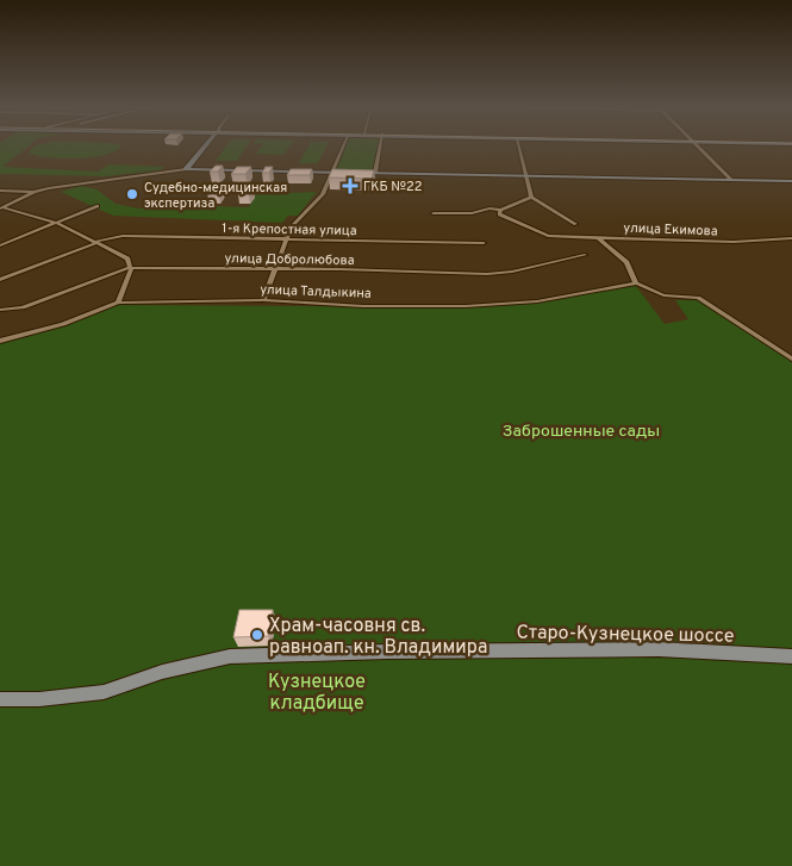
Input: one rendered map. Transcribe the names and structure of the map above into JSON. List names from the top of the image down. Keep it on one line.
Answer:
{"streets":{"main road":["Старо-Кузнецкое шоссе"],"street":["1-я Крепостная улица","улица Екимова","улица Добролюбова","улица Талдыкина"]},"parks":["Заброшенные сады","Кузнецкое кладбище"],"places":{"health":["ГКБ №22"],"other":["Судебно-медицинская экспертиза","Храм-часовня св. равноап. кн. Владимира"]}}
